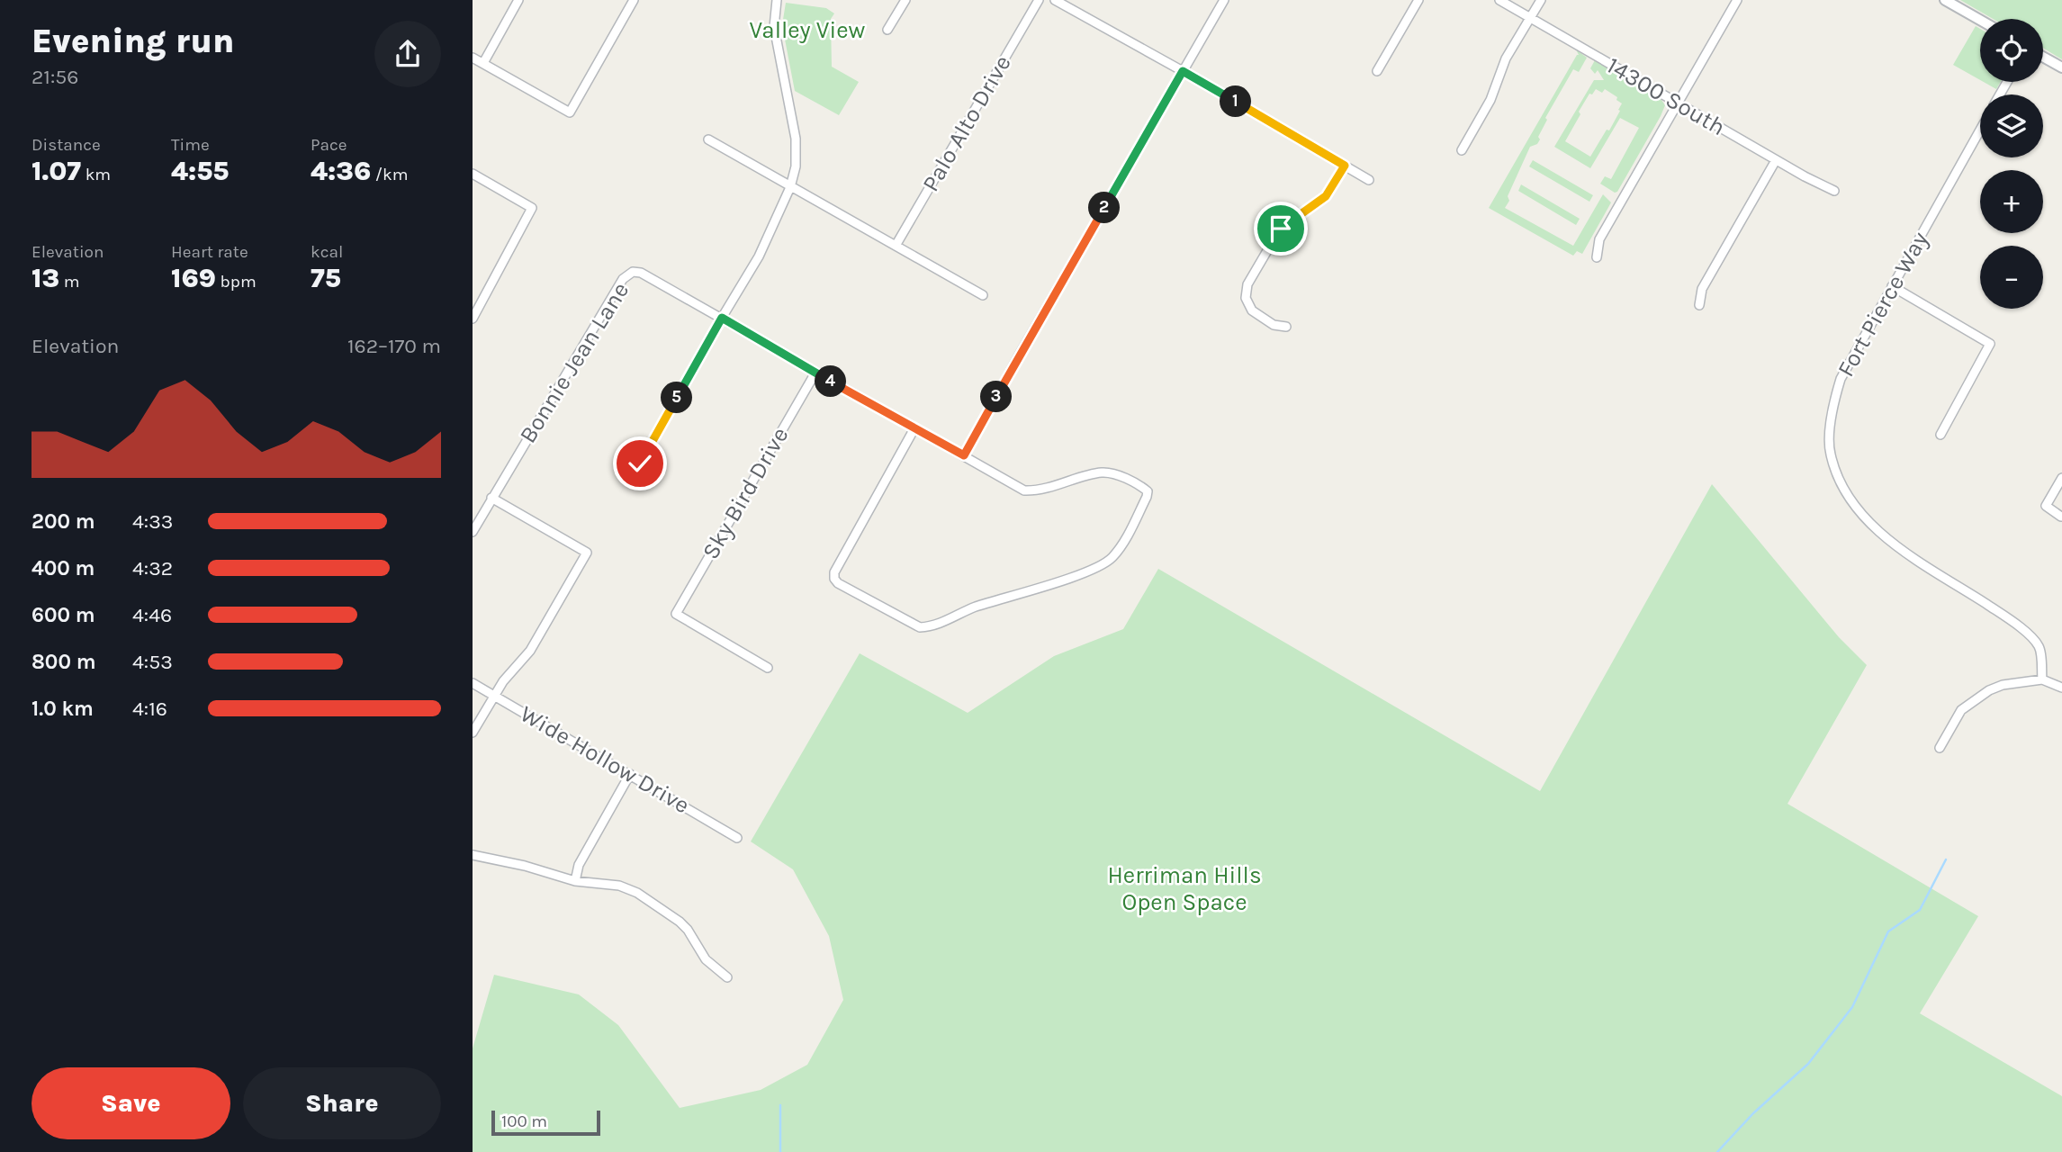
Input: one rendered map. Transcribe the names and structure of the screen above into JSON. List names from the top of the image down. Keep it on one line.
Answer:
{"streets":{"street":["14300 South","Palo Alto Drive","Fort Pierce Way","Bonnie Jean Lane","Sky Bird Drive","Wide Hollow Drive"]},"crossings":[["Bonnie Jean Lane","Sky Bird Drive"]],"parks":["Valley View","Herriman Hills Open Space"],"scale_bar":"100 m","page":{"heading":["Evening run","21:56"],"map_buttons":["+","−"],"pins":["1","2","4","3","5"],"stats":[["Distance","1.07 km"],["Time","4:55"],["Pace","4:36 /km"],["Elevation","13 m"],["Heart rate","169 bpm"],["kcal","75"]],"chart":["Elevation","162–170 m"],"list":[{"name":"200 m","note":"4:33"},{"name":"400 m","note":"4:32"},{"name":"600 m","note":"4:46"},{"name":"800 m","note":"4:53"},{"name":"1.0 km","note":"4:16"}],"buttons":["Save","Share"],"scale":"100 m"}}
